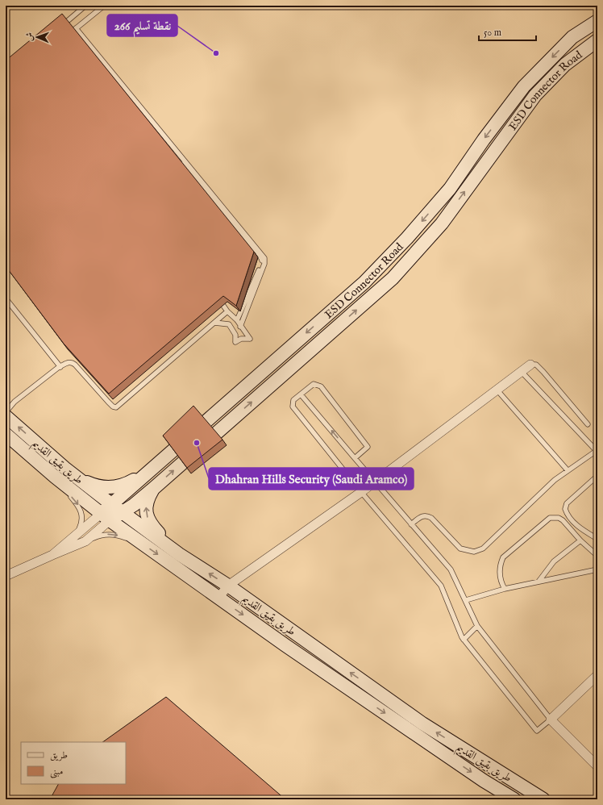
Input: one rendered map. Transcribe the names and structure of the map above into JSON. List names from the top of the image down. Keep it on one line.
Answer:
{"streets":{"main road":["ESD Connector Road","طريق بقيق القديم"]},"crossings":[["ESD Connector Road","طريق بقيق القديم"]],"places":["نقطة تسليم 266","Dhahran Hills Security (Saudi Aramco)"],"legend":["طريق","مبنى"],"scale_bar":"50 m","north":"left"}
